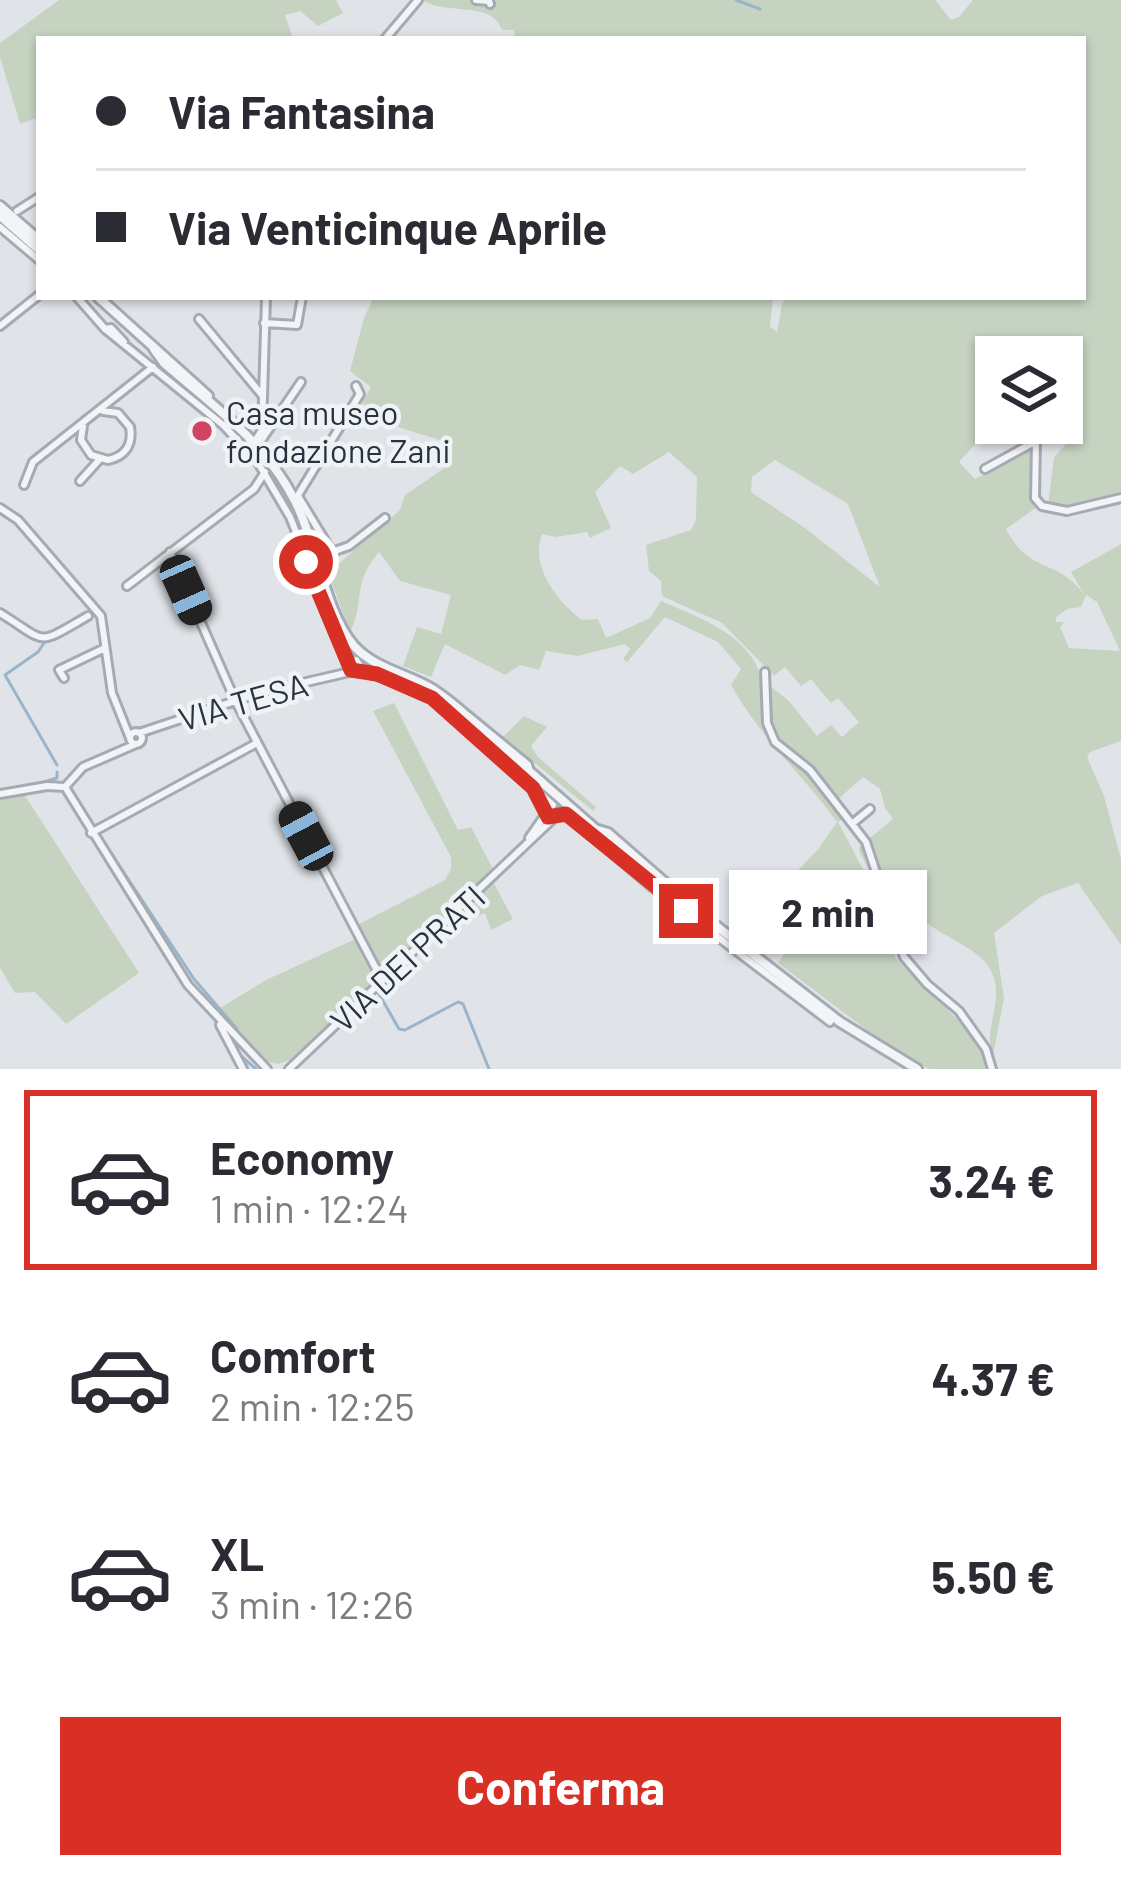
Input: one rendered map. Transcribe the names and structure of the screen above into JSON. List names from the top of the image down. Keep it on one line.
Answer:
{"streets":{"street":["VIA TESA","VIA DEI PRATI"]},"places":["Casa museo fondazione Zani"],"page":{"banner":["Via Fantasina","Via Venticinque Aprile"],"bubble":"2 min","list":[{"name":"Economy","note":"1 min · 12:24","value":"3.24 €"},{"name":"Comfort","note":"2 min · 12:25","value":"4.37 €"},{"name":"XL","note":"3 min · 12:26","value":"5.50 €"}],"buttons":"Conferma"}}
